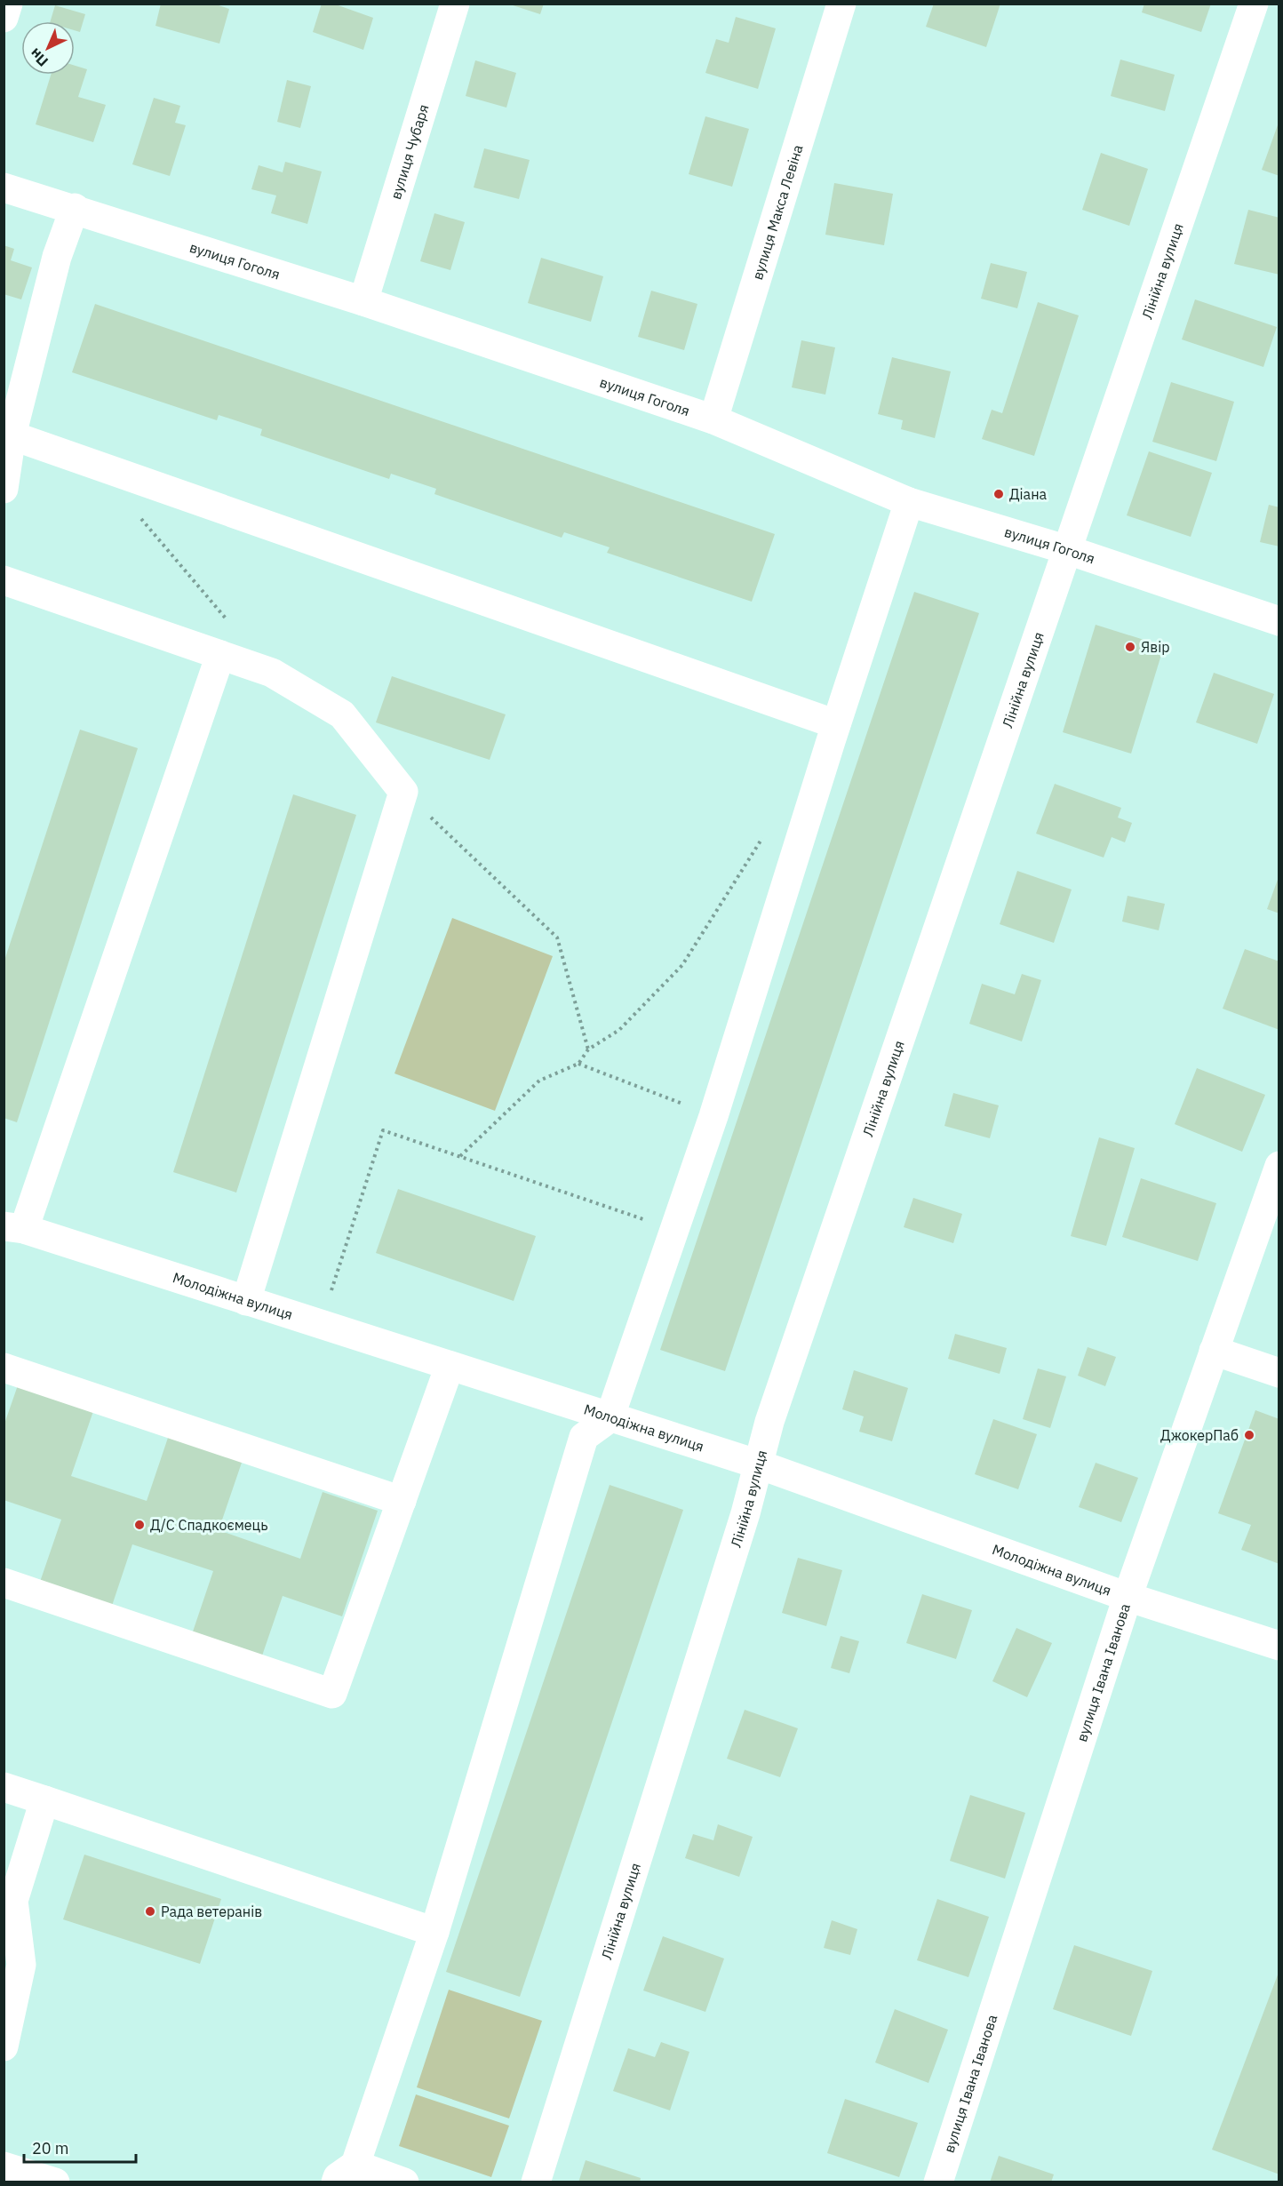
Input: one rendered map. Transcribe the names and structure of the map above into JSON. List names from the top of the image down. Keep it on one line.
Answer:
{"streets":{"street":["вулиця Чубаря","вулиця Макса Левіна","вулиця Гоголя","Лінійна вулиця","Молодіжна вулиця","вулиця Івана Іванова"]},"crossings":[["вулиця Чубаря","вулиця Гоголя"],["вулиця Макса Левіна","вулиця Гоголя"],["вулиця Гоголя","Лінійна вулиця"],["Лінійна вулиця","Молодіжна вулиця"],["Молодіжна вулиця","вулиця Івана Іванова"]],"places":["Діана","Явір","ДжокерПаб","Д/С Спадкоємець","Рада ветеранів"],"scale_bar":"20 m","north":"bottom left"}
